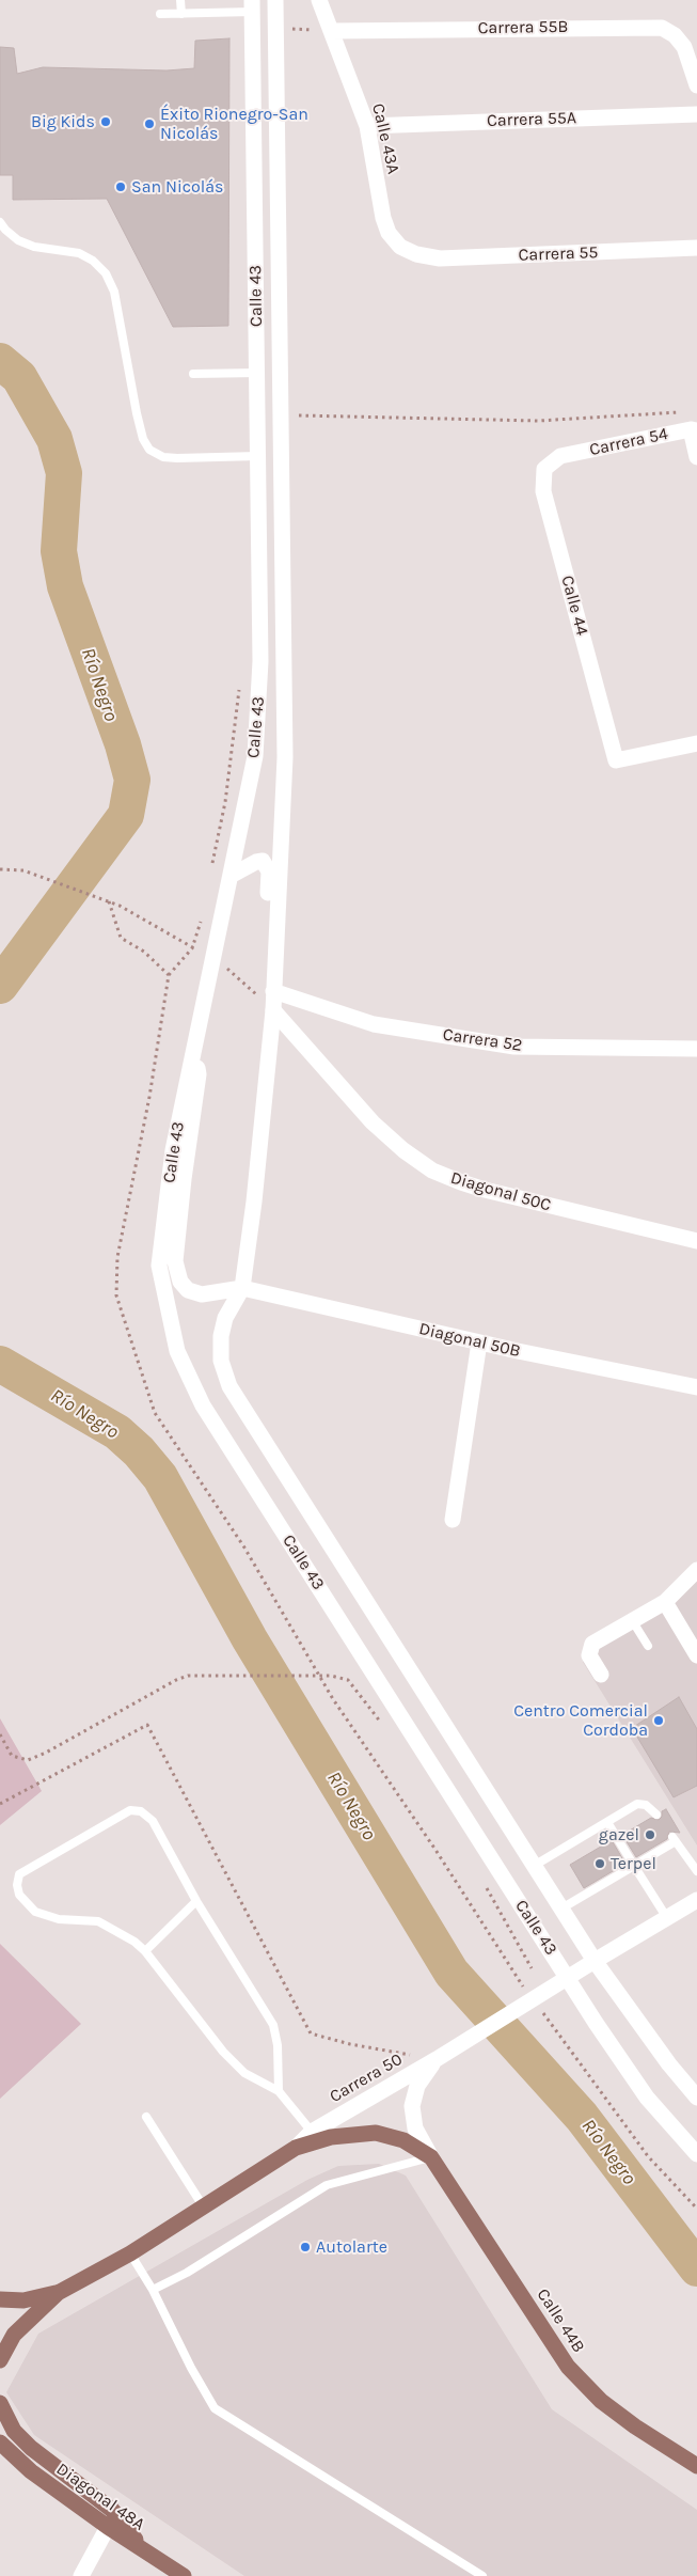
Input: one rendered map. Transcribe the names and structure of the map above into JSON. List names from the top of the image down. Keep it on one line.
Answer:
{"streets":{"main road":["Carrera 50","Calle 44B","Diagonal 48A"],"street":["Carrera 55B","Carrera 55A","Calle 43A","Carrera 55","Calle 43","Carrera 54","Calle 44","Carrera 52","Diagonal 50C","Diagonal 50B"]},"crossings":[["Carrera 55B","Calle 43A"],["Carrera 55A","Calle 43A"],["Calle 43A","Carrera 55"],["Calle 43","Carrera 52"],["Calle 43","Diagonal 50C"],["Calle 43","Diagonal 50B"],["Calle 43","Carrera 50"],["Carrera 54","Calle 44"],["Carrera 50","Calle 44B"]],"water":["Río Negro"],"places":["Big Kids","Éxito Rionegro-San Nicolás","San Nicolás","Centro Comercial Cordoba","gazel","Terpel","Autolarte"]}
